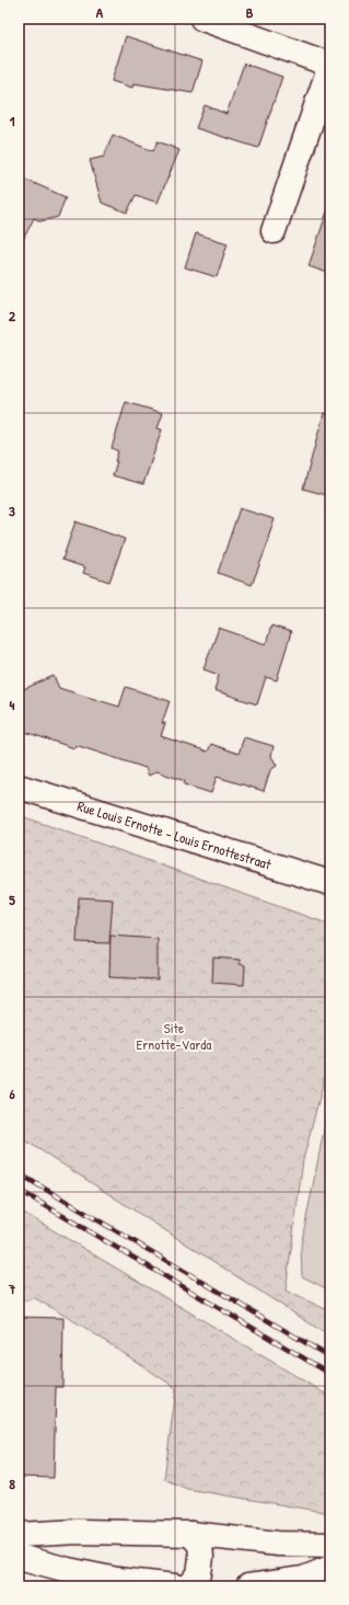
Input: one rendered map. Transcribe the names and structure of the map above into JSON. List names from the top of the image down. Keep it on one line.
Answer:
{"streets":{"street":["Rue Louis Ernotte - Louis Ernottestraat"]},"parks":["Site Ernotte-Varda"],"grid":{"columns":["A","B"],"rows":["1","2","3","4","5","6","7","8"]}}
